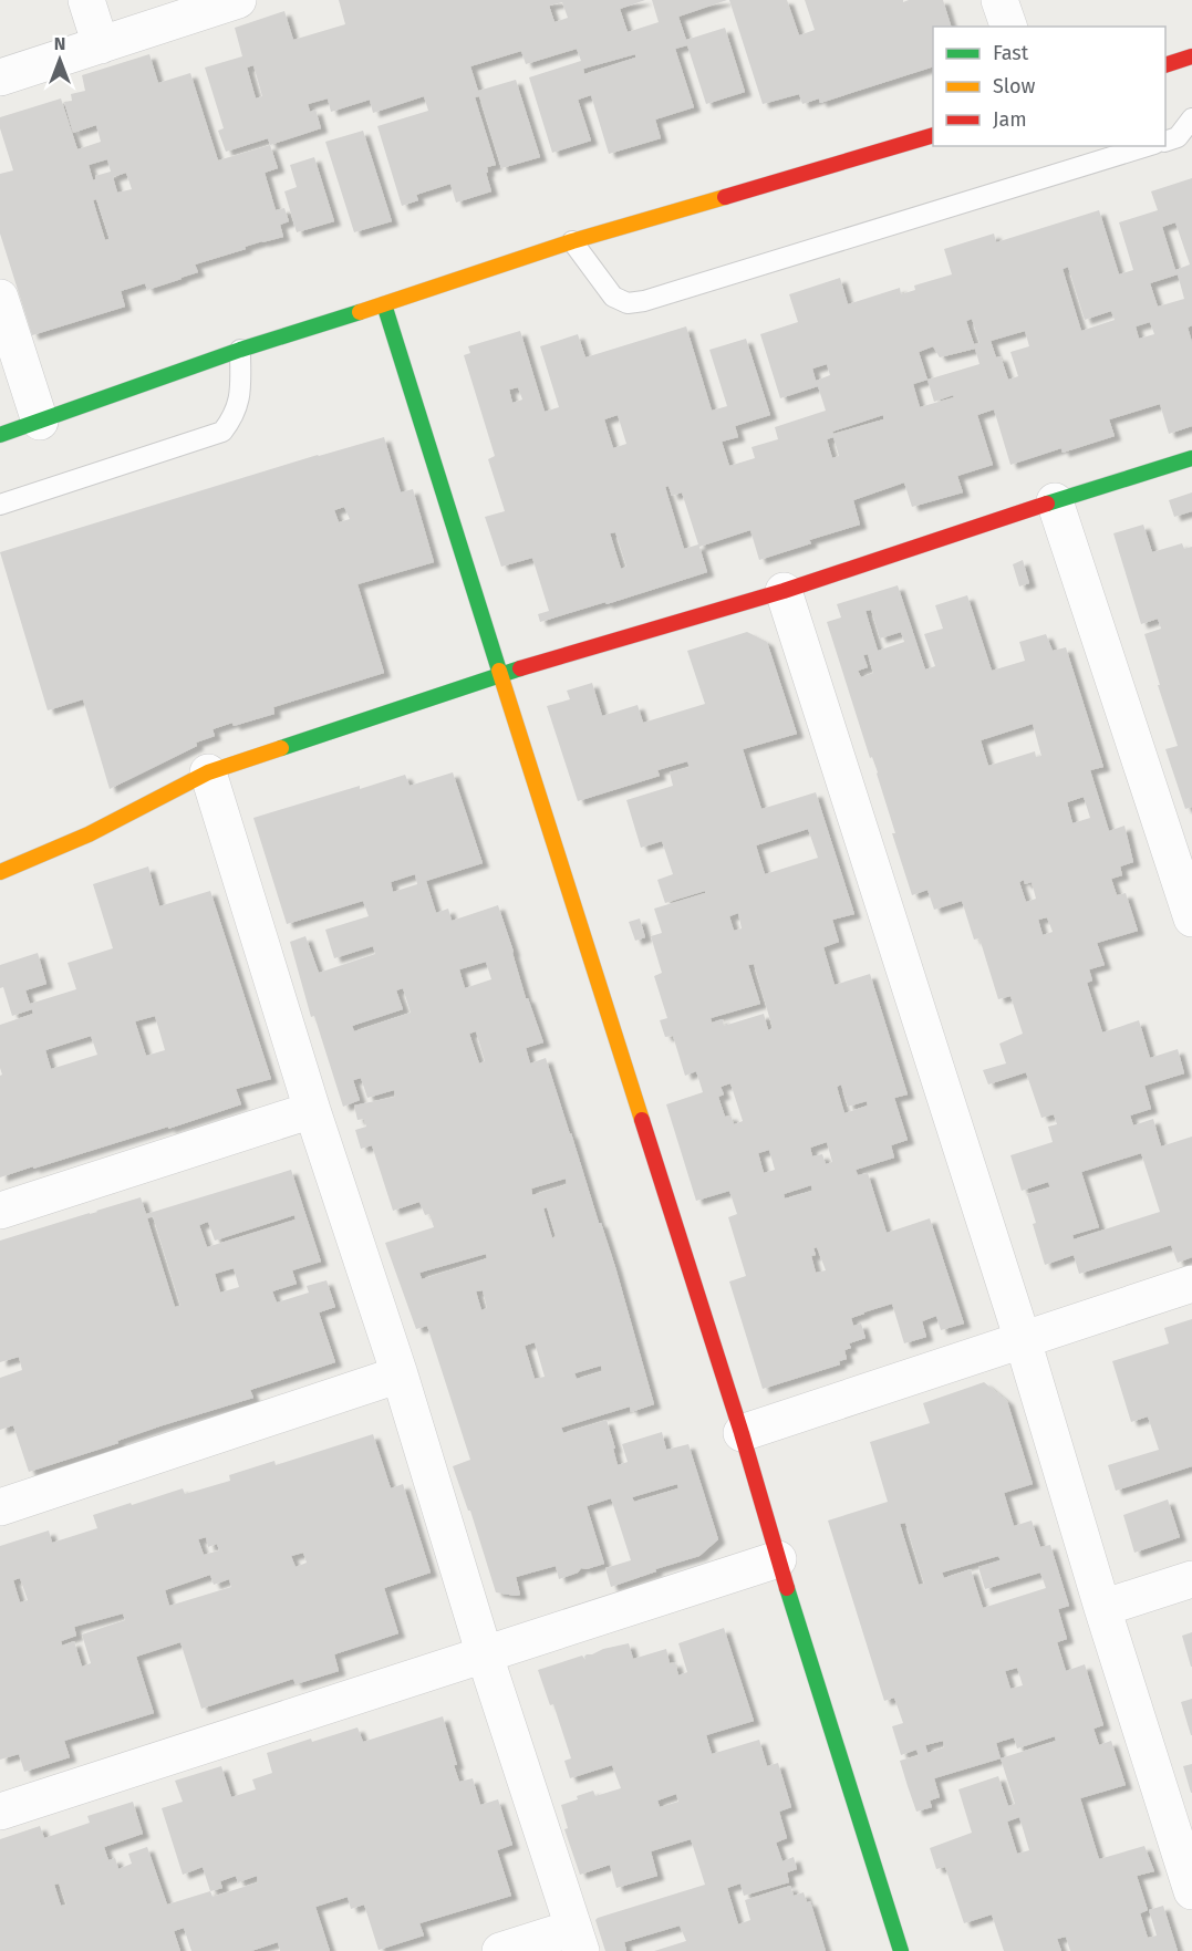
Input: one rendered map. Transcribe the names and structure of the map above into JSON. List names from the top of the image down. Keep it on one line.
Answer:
{"legend":["Fast","Slow","Jam"],"north":"top"}
